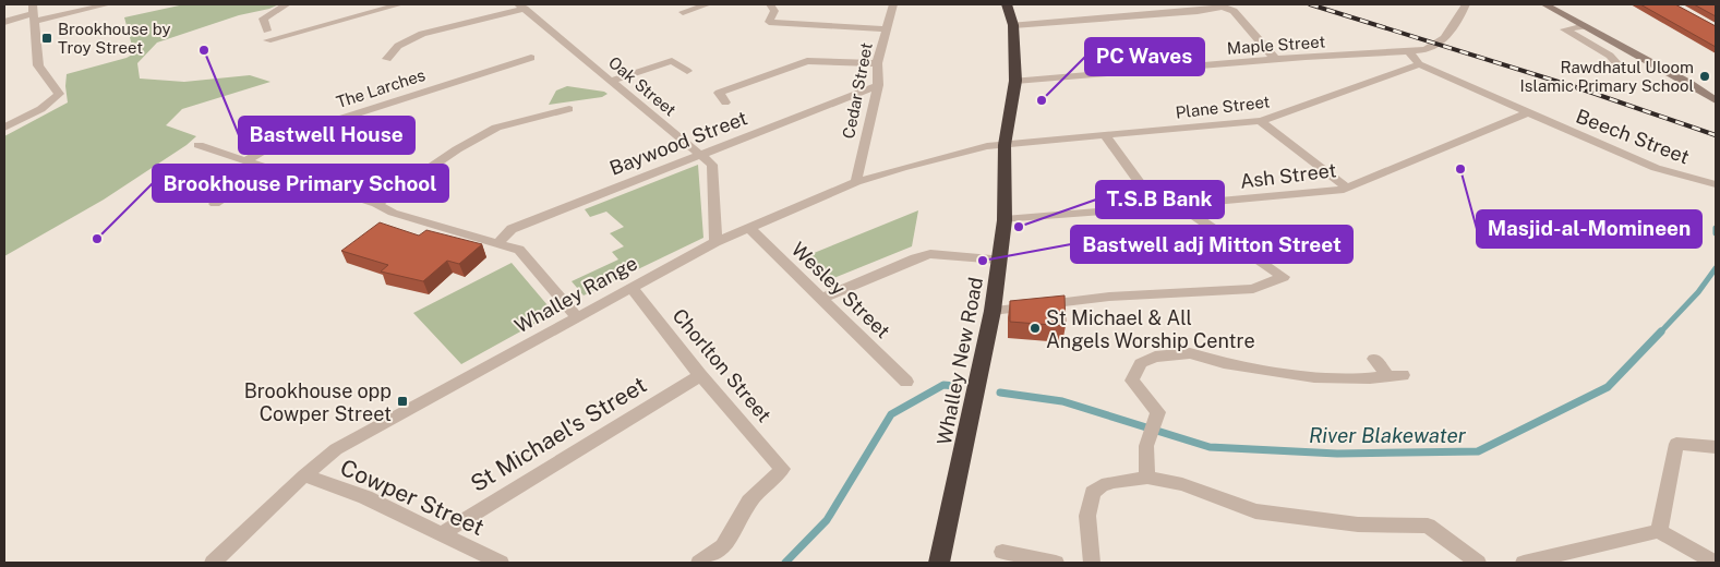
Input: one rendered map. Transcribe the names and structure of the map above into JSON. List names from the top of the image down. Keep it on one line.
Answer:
{"streets":{"highway":["Whalley New Road"],"street":["Maple Street","Oak Street","The Larches","Cedar Street","Plane Street","Beech Street","Baywood Street","Ash Street","Wesley Street","Whalley Range","Chorlton Street","St Michael's Street","Cowper Street"]},"crossings":[["Maple Street","Whalley New Road"],["Oak Street","Baywood Street"],["Oak Street","Whalley Range"],["Cedar Street","Baywood Street"],["Cedar Street","Whalley Range"],["Plane Street","Beech Street"],["Plane Street","Whalley Range"],["Plane Street","Whalley New Road"],["Beech Street","Ash Street"],["Ash Street","Whalley New Road"],["Wesley Street","Whalley Range"],["Whalley Range","Whalley New Road"],["Whalley Range","Chorlton Street"],["Whalley Range","Cowper Street"],["Chorlton Street","St Michael's Street"],["St Michael's Street","Cowper Street"]],"water":["River Blakewater"],"places":{"transit":["Brookhouse by Troy Street","Brookhouse opp Cowper Street"],"other":["Bastwell House","Rawdhatul Uloom Islamic Primary School","PC Waves","Masjid-al-Momineen","T.S.B Bank","Brookhouse Primary School","Bastwell adj Mitton Street","St Michael & All Angels Worship Centre"]}}
